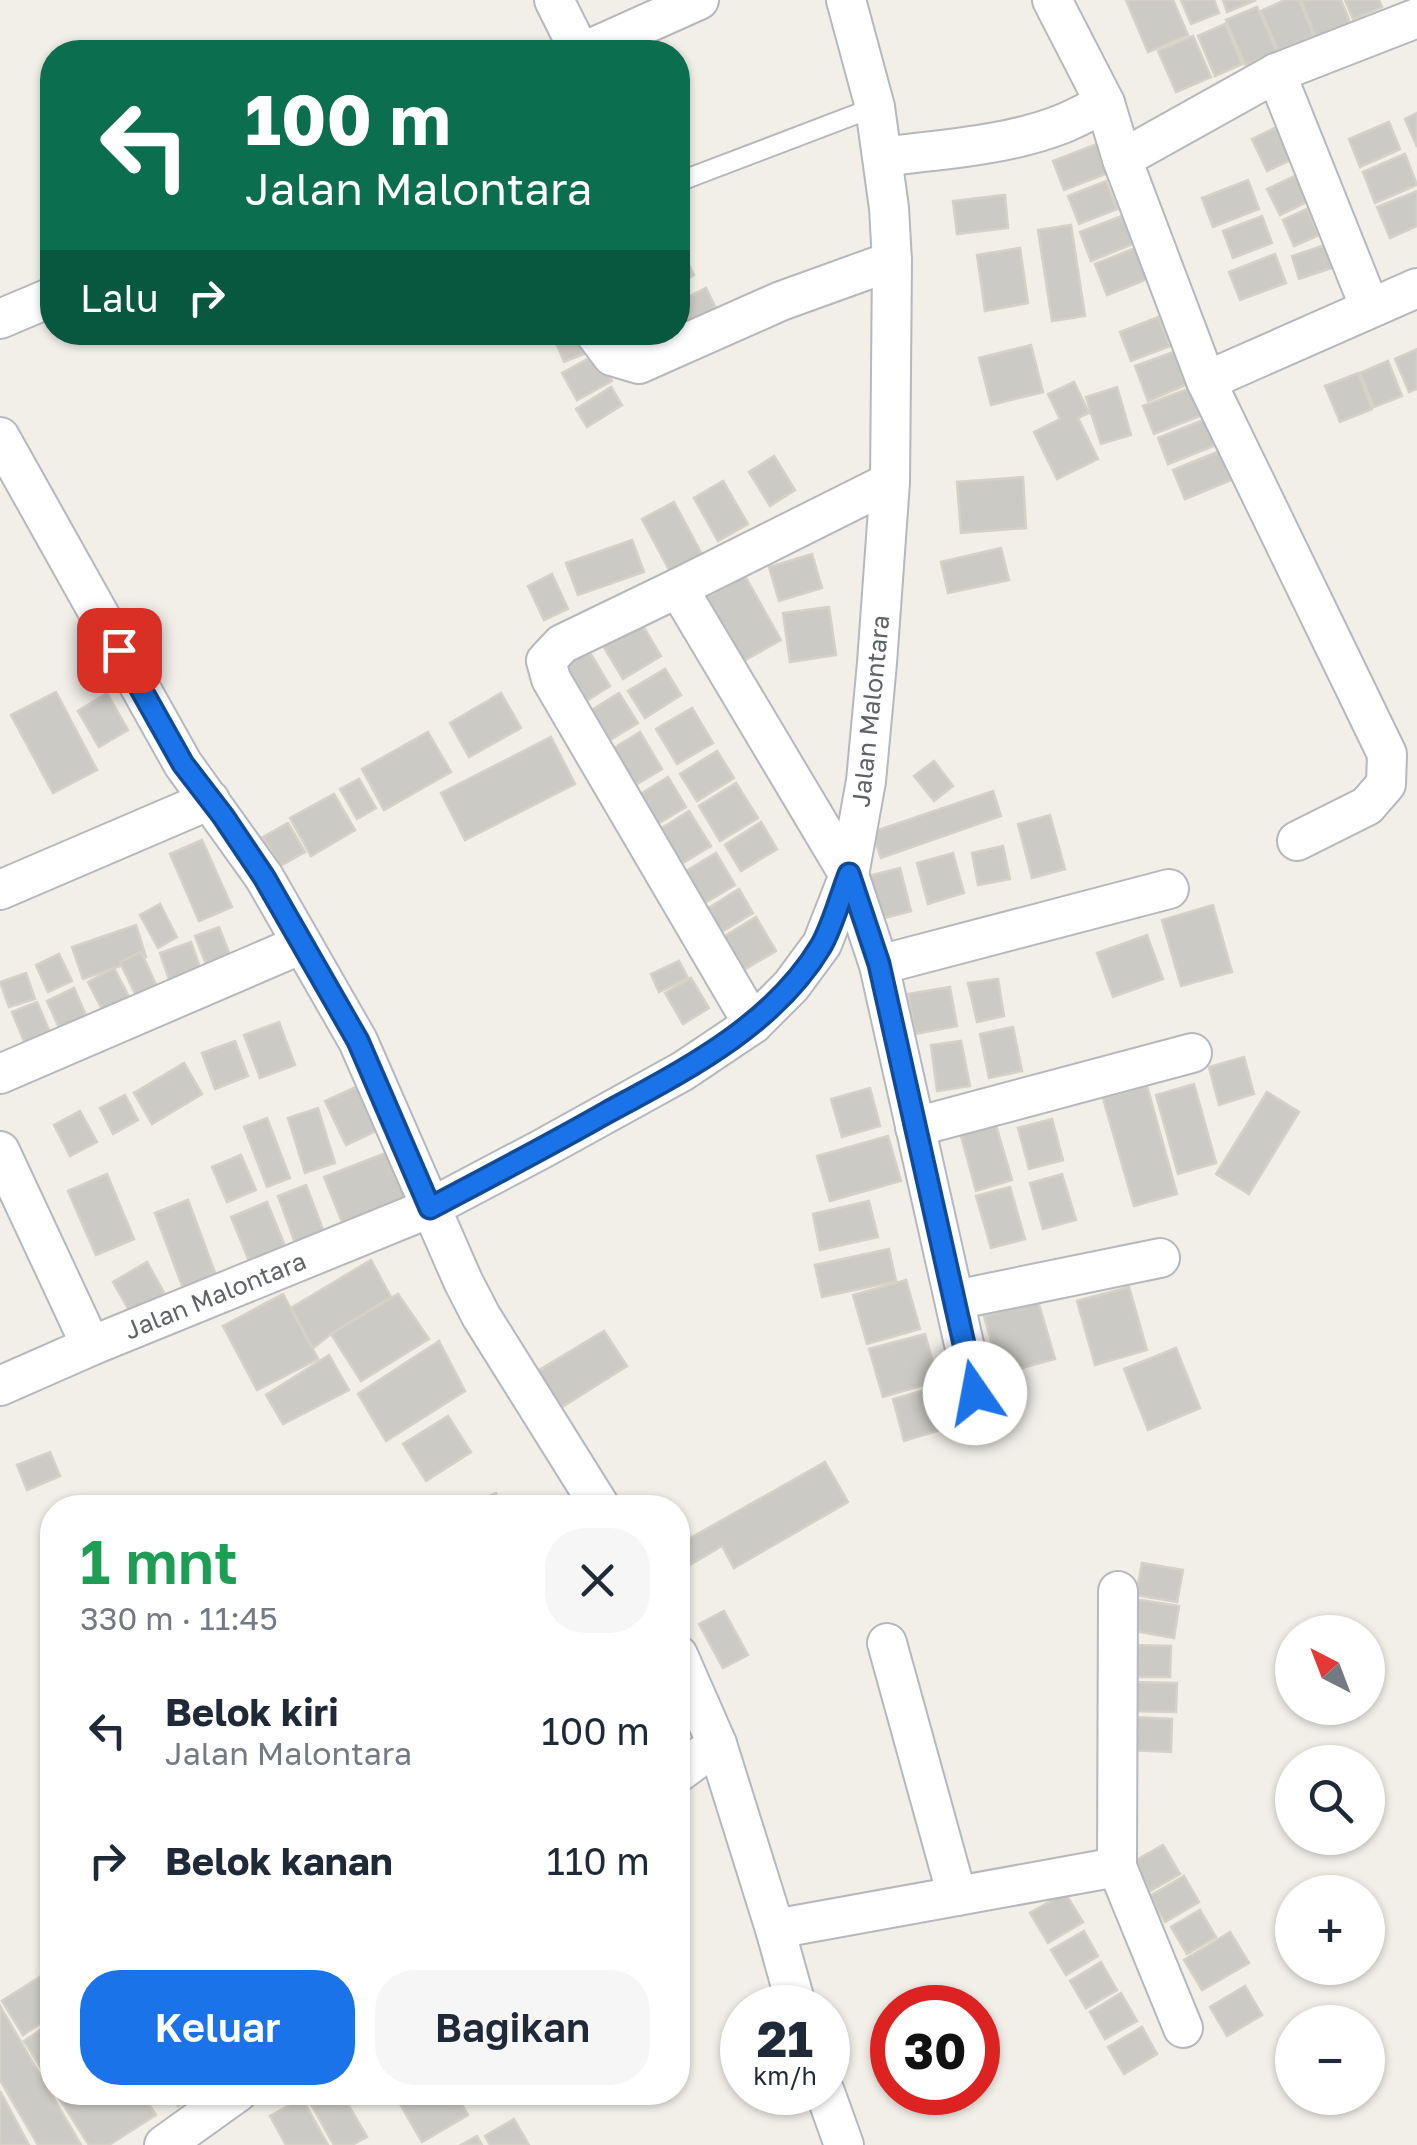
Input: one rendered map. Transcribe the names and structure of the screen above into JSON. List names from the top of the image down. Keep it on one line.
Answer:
{"streets":{"street":["Jalan Malontara"]},"north":"top left","page":{"turn":["100 m","Jalan Malontara"],"then":"Lalu","heading":["1 mnt","330 m · 11:45"],"map_buttons":["+","−"],"list":[{"name":"Belok kiri","note":"Jalan Malontara","value":"100 m"},{"name":"Belok kanan","value":"110 m"}],"buttons":["Keluar","Bagikan"],"speed":"21 km/h","limit":"30"}}
